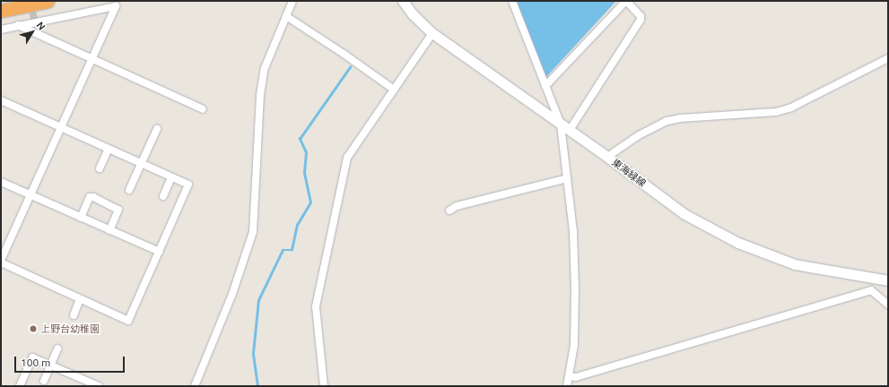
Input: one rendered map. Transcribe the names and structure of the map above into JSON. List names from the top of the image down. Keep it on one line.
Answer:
{"streets":{"main road":["東海緑線"]},"places":["上野台幼稚園"],"scale_bar":"100 m","north":"top right"}
